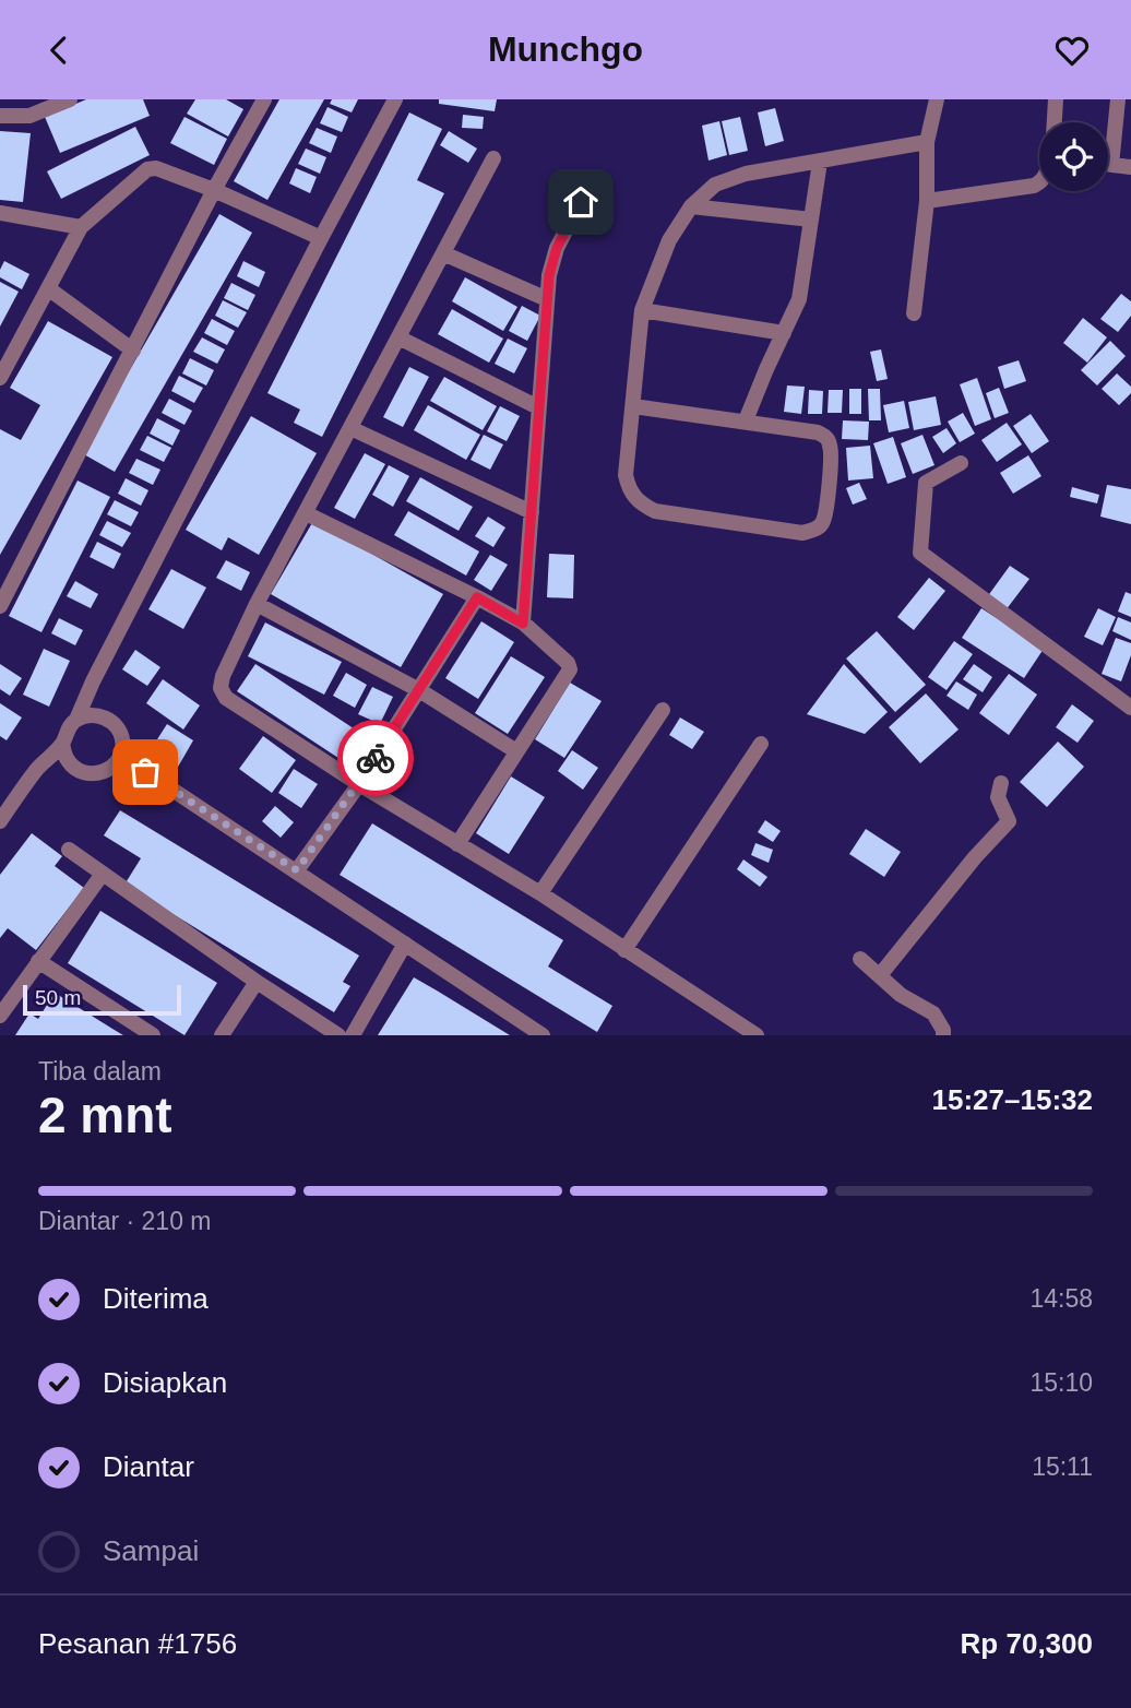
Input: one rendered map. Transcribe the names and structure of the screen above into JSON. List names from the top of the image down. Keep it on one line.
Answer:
{"scale_bar":"50 m","page":{"header":"Munchgo","scale":"50 m","heading":["2 mnt","Tiba dalam","15:27–15:32"],"panel":["Pesanan #1756","Rp 70,300"],"bar":"Diantar · 210 m","list":[["Diterima","14:58"],["Disiapkan","15:10"],["Diantar","15:11"],"Sampai"]}}
